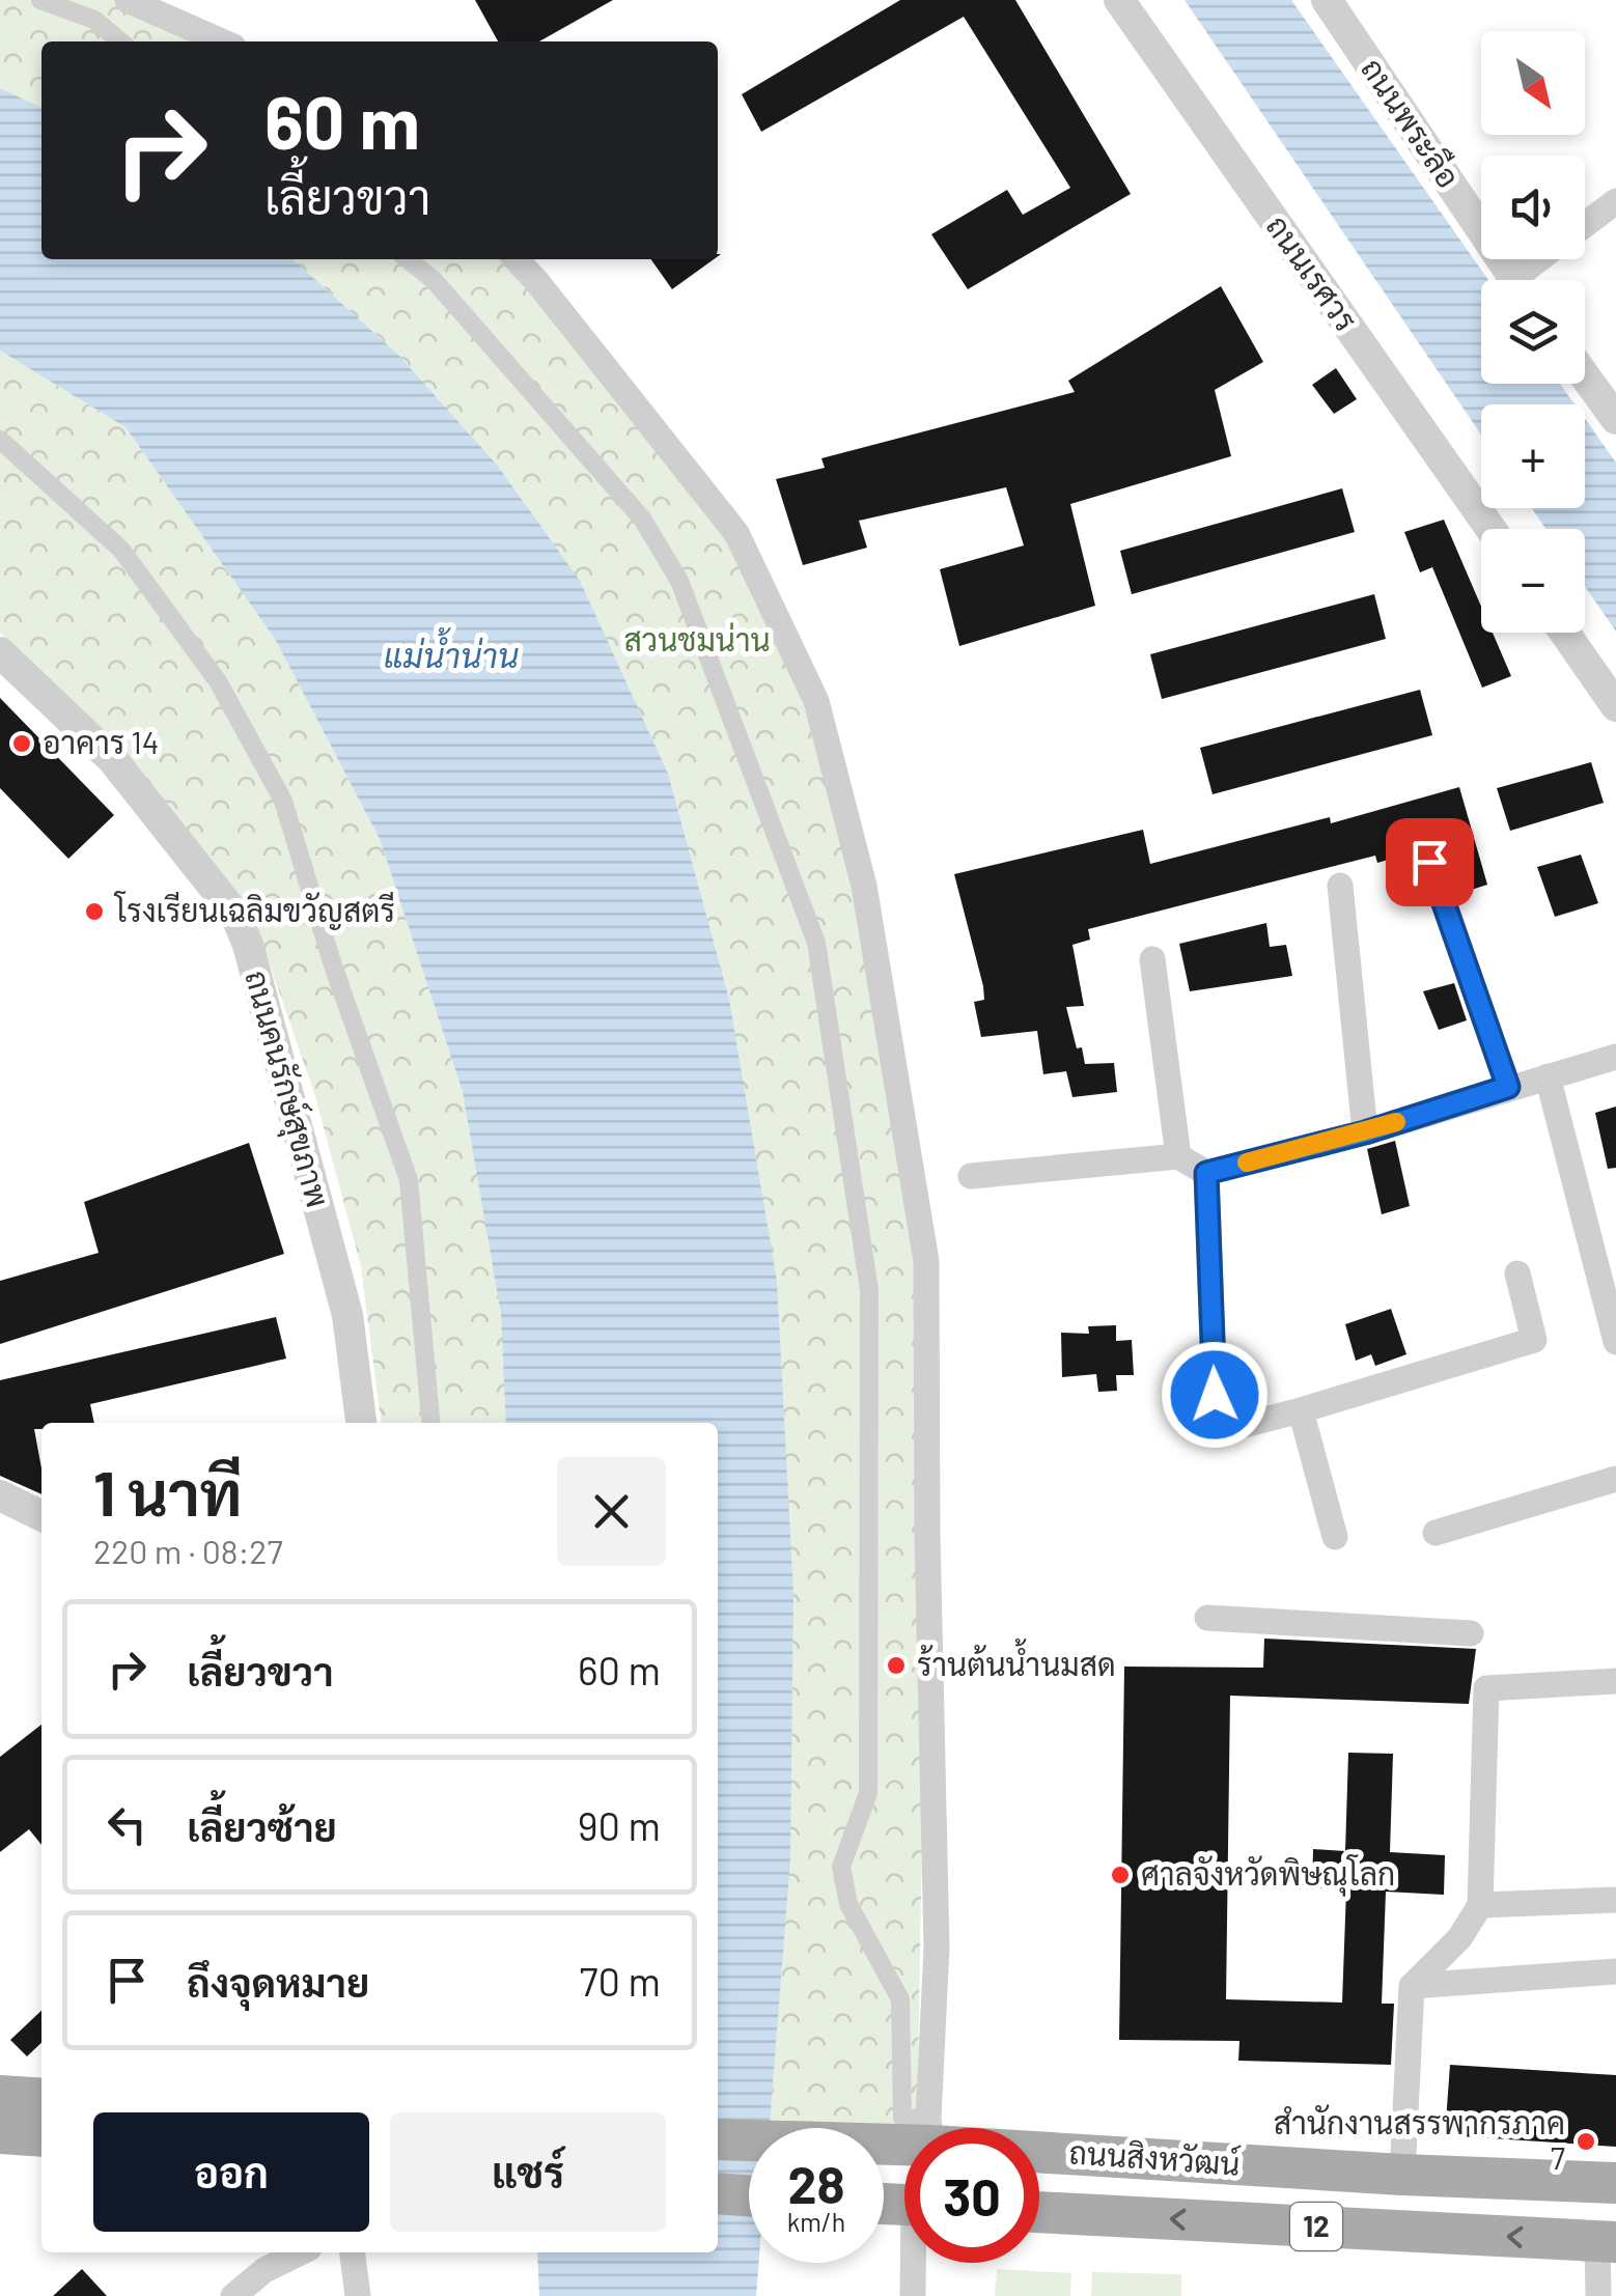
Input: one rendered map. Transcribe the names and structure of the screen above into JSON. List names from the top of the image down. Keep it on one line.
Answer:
{"streets":{"main road":["ถนนสิงหวัฒน์","12"],"street":["ถนนพระลือ","ถนนเรศวร","ถนนคนรักษ์สุขภาพ"]},"water":["แม่น้ำน่าน"],"parks":["สวนชมน่าน"],"places":["อาคาร 14","โรงเรียนเฉลิมขวัญสตรี","ร้านต้นน้ำนมสด","ศาลจังหวัดพิษณุโลก","สำนักงานสรรพากรภาค 7"],"north":"bottom right","page":{"map_buttons":["+","−"],"turn":["60 m","เลี้ยวขวา"],"heading":["1 นาที","220 m · 08:27"],"list":[{"name":"เลี้ยวขวา","value":"60 m"},{"name":"เลี้ยวซ้าย","value":"90 m"},{"name":"ถึงจุดหมาย","value":"70 m"}],"buttons":["ออก","แชร์"],"speed":"28 km/h","limit":"30"}}
